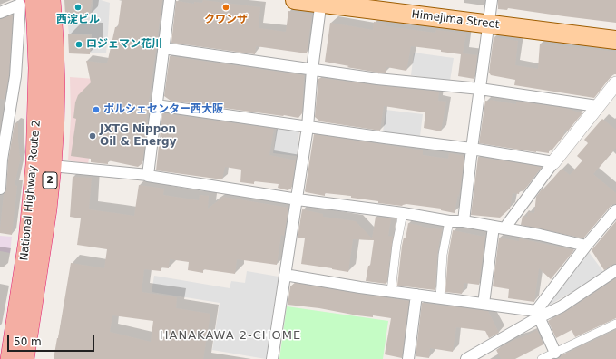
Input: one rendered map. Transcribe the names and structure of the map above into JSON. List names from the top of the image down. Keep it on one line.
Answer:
{"streets":{"highway":["2","National Highway Route 2"],"main road":["Himejima Street"]},"districts":["HANAKAWA 2-CHOME"],"places":["西淀ビル","クワンザ","ロジェマン花川","ポルシェセンター西大阪","JXTG Nippon Oil & Energy"],"scale_bar":"50 m"}
